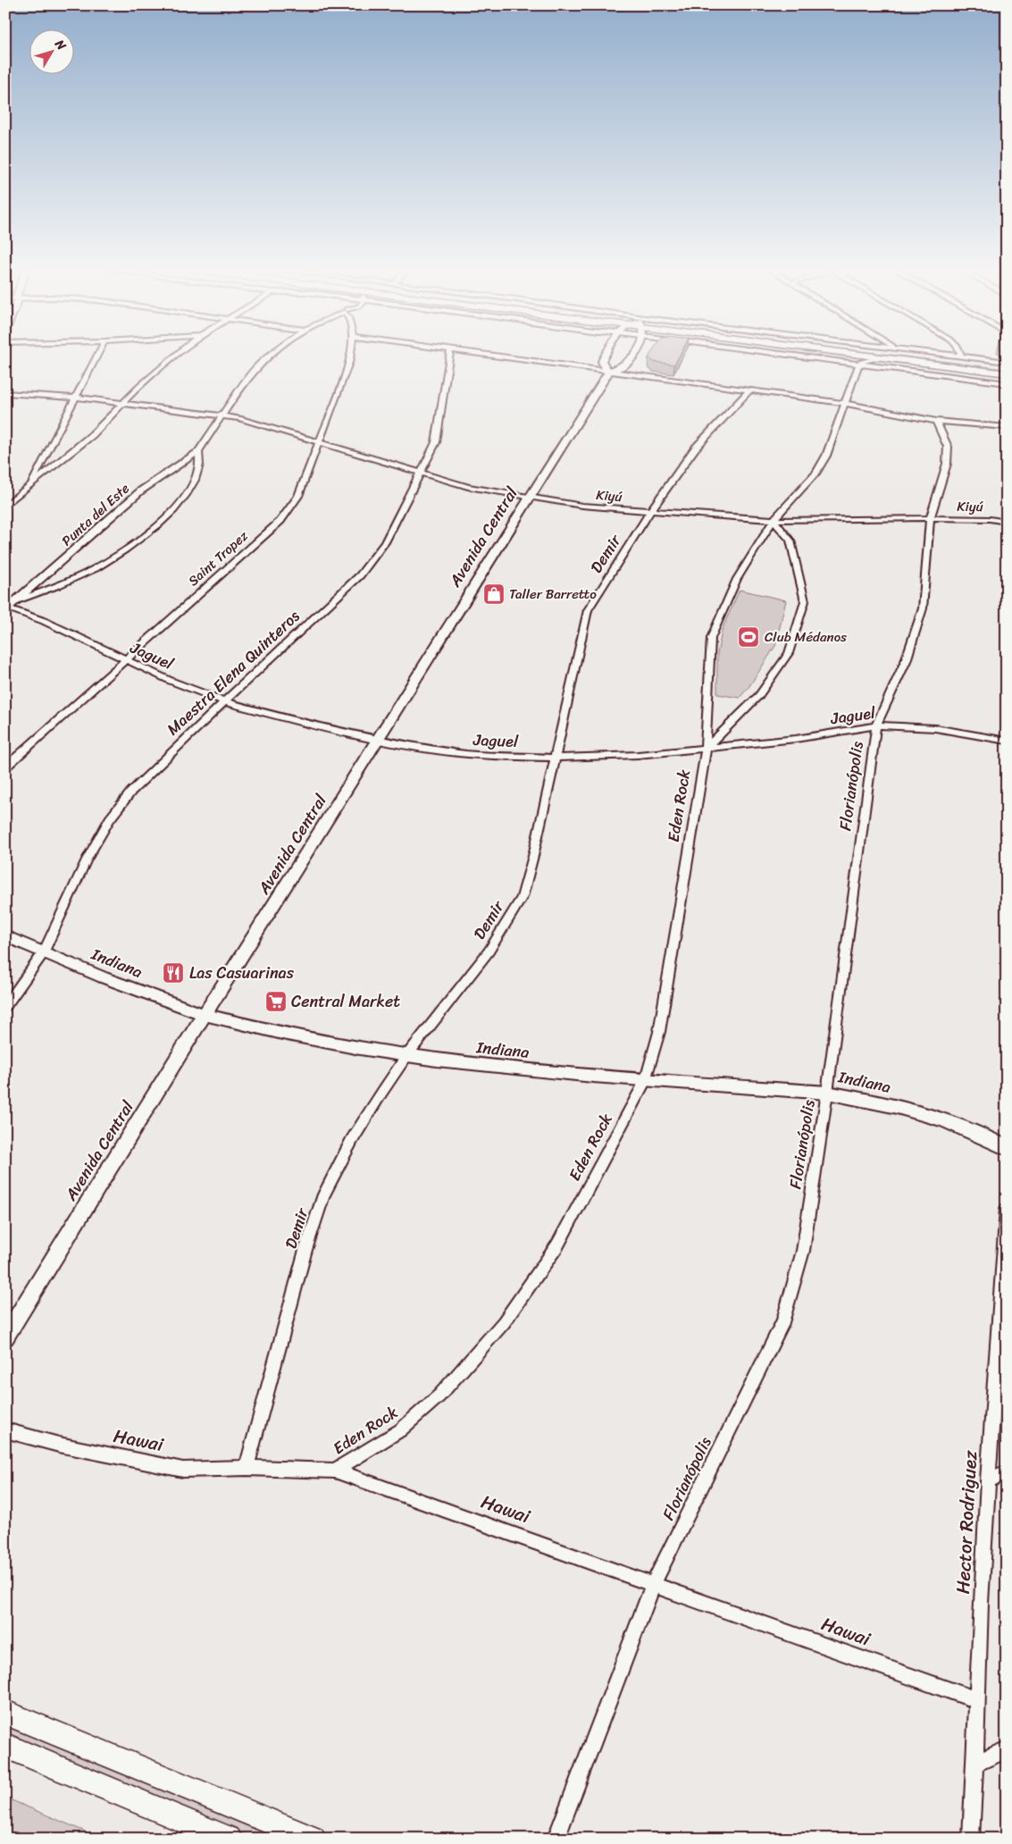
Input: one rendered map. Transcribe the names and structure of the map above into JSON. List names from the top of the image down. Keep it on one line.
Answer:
{"streets":{"street":["Kiyú","Punta del Este","Avenida Central","Demir","Saint Tropez","Jaguel","Maestra Elena Quinteros","Florianópolis","Eden Rock","Indiana","Hawai","Hector Rodriguez"]},"crossings":[["Kiyú","Punta del Este"],["Kiyú","Avenida Central"],["Kiyú","Demir"],["Kiyú","Saint Tropez"],["Kiyú","Maestra Elena Quinteros"],["Kiyú","Florianópolis"],["Kiyú","Eden Rock"],["Punta del Este","Jaguel"],["Avenida Central","Jaguel"],["Avenida Central","Indiana"],["Demir","Jaguel"],["Demir","Indiana"],["Demir","Hawai"],["Saint Tropez","Jaguel"],["Jaguel","Maestra Elena Quinteros"],["Jaguel","Florianópolis"],["Jaguel","Eden Rock"],["Maestra Elena Quinteros","Indiana"],["Florianópolis","Indiana"],["Florianópolis","Hawai"],["Eden Rock","Indiana"],["Eden Rock","Hawai"],["Hawai","Hector Rodriguez"]],"places":{"shop":["Taller Barretto"],"sports":["Club Médanos"],"restaurant":["Las Casuarinas"],"supermarket":["Central Market"]},"north":"top right"}
